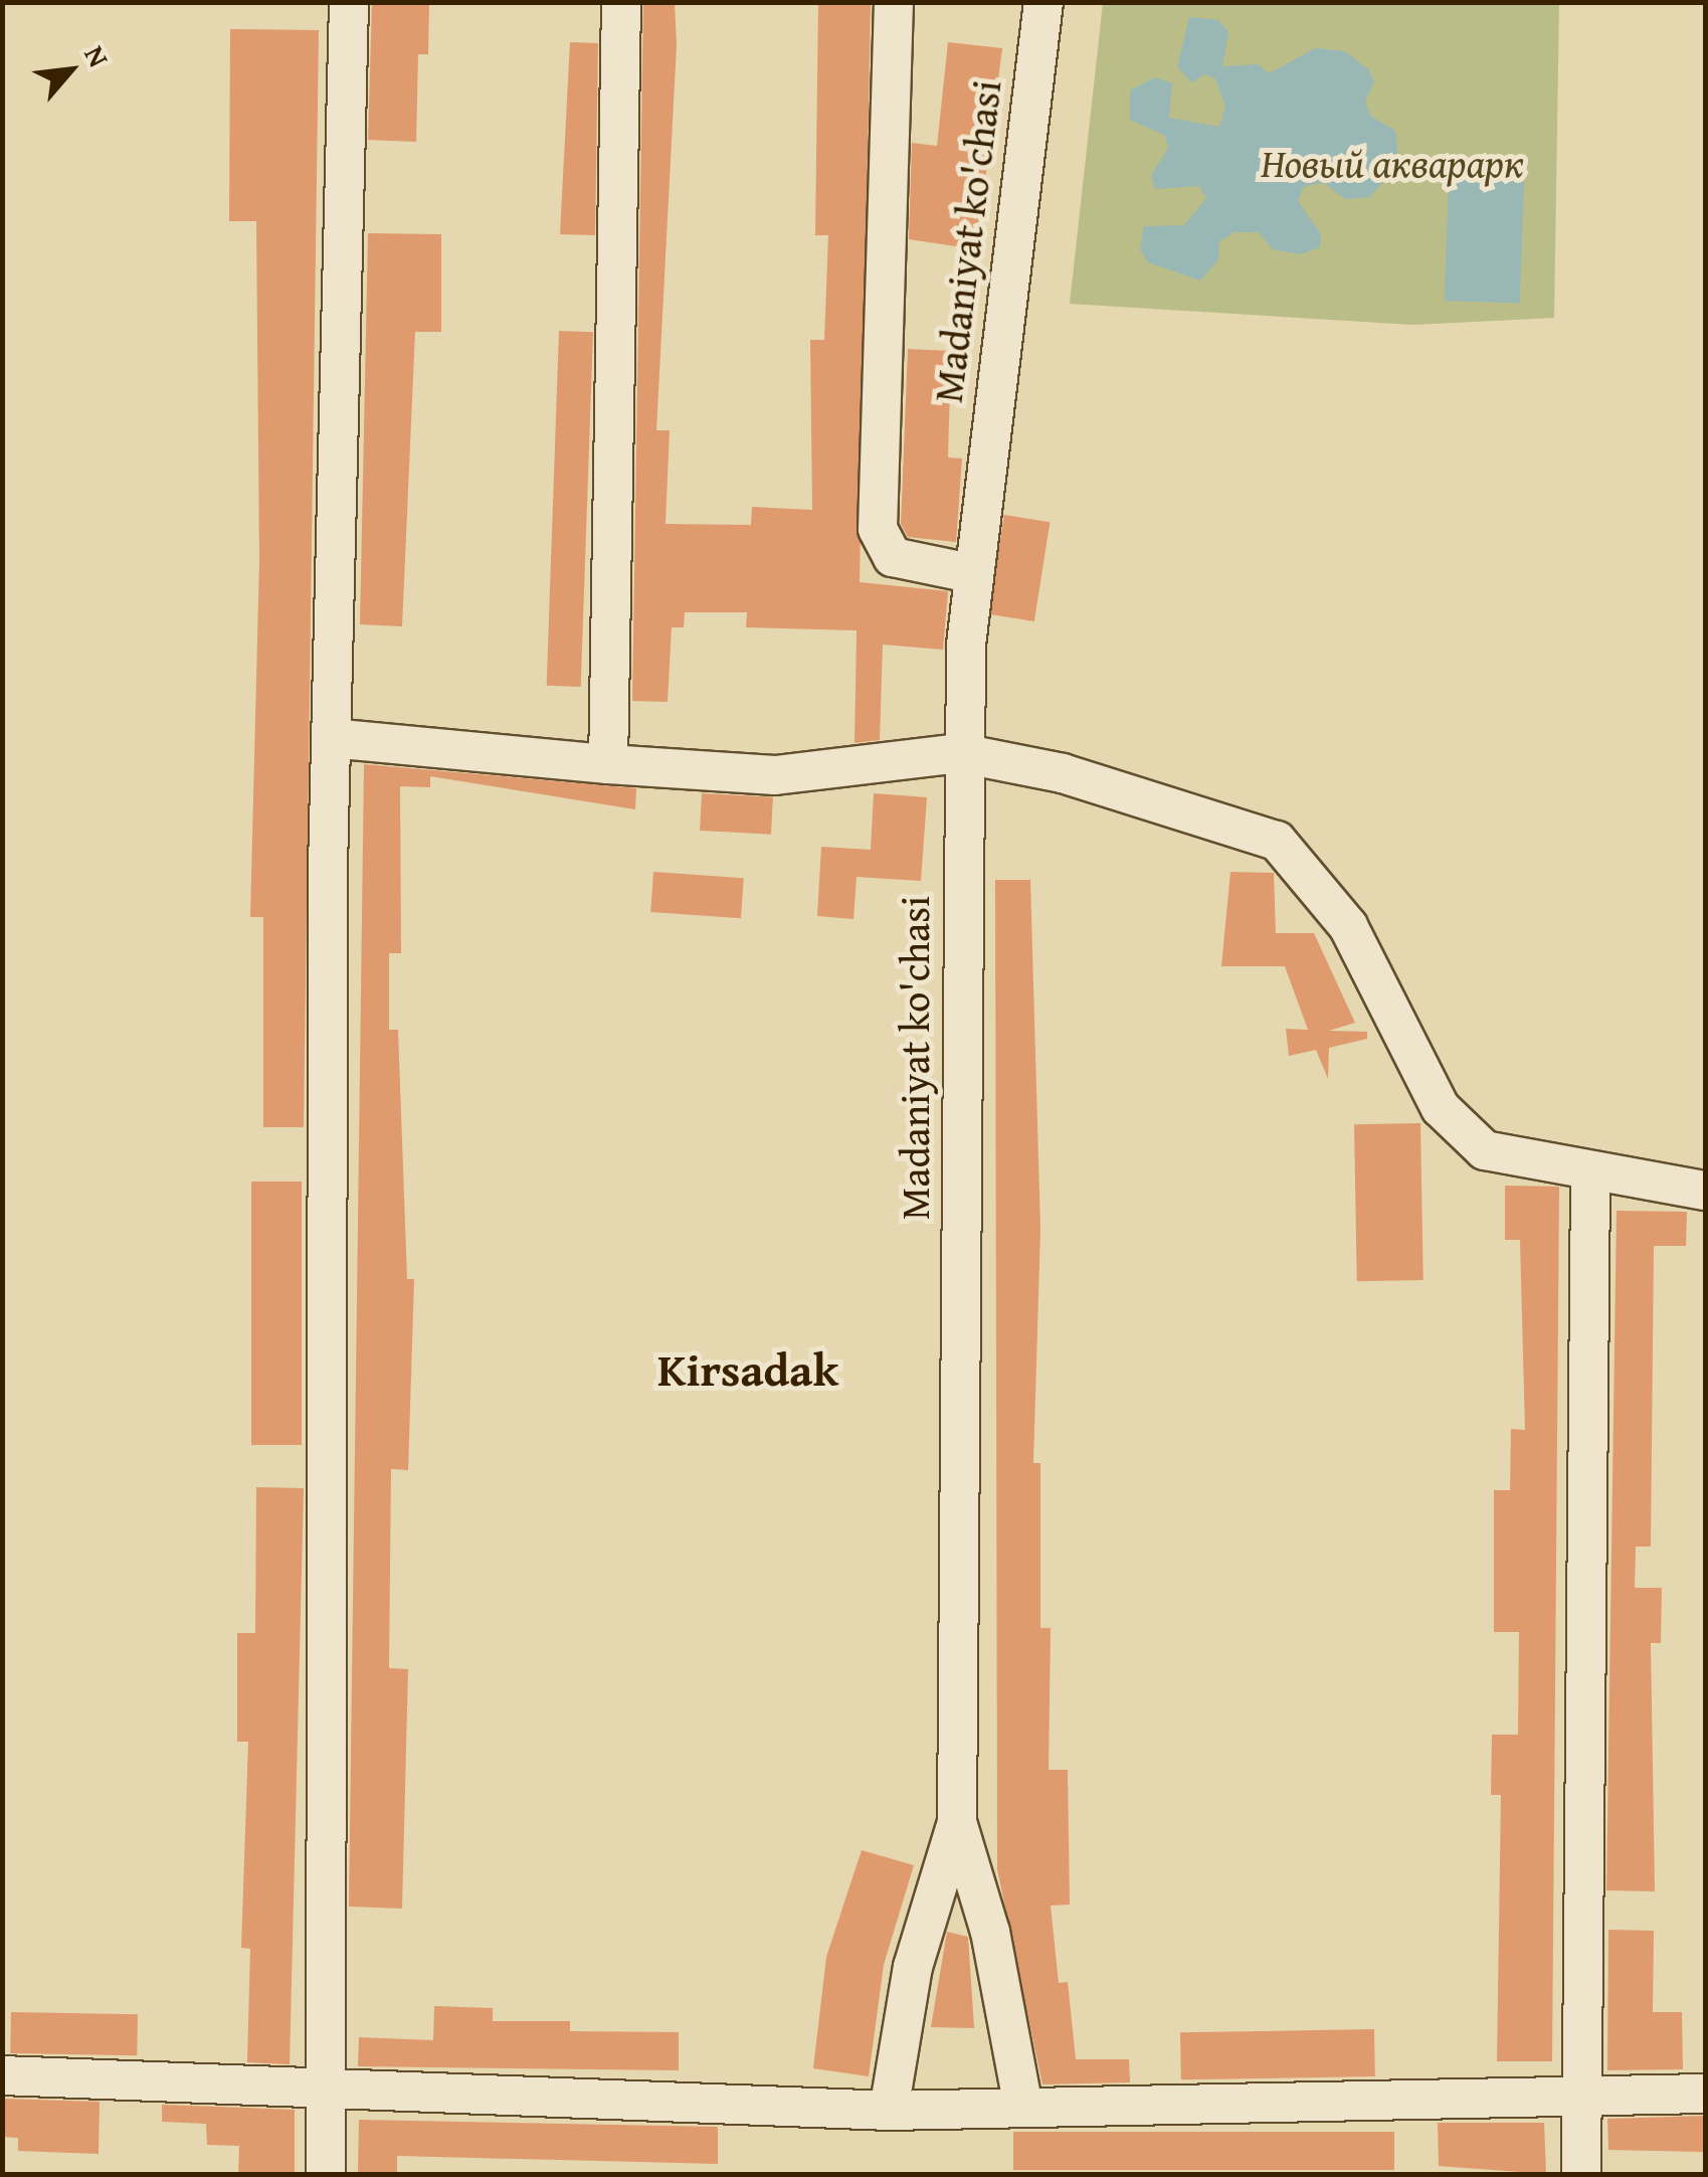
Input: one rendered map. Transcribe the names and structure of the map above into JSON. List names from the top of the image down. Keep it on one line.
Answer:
{"streets":{"street":["Madaniyat ko'chasi"]},"districts":["Kirsadak"],"parks":["Новый акварарк"],"north":"top right"}
